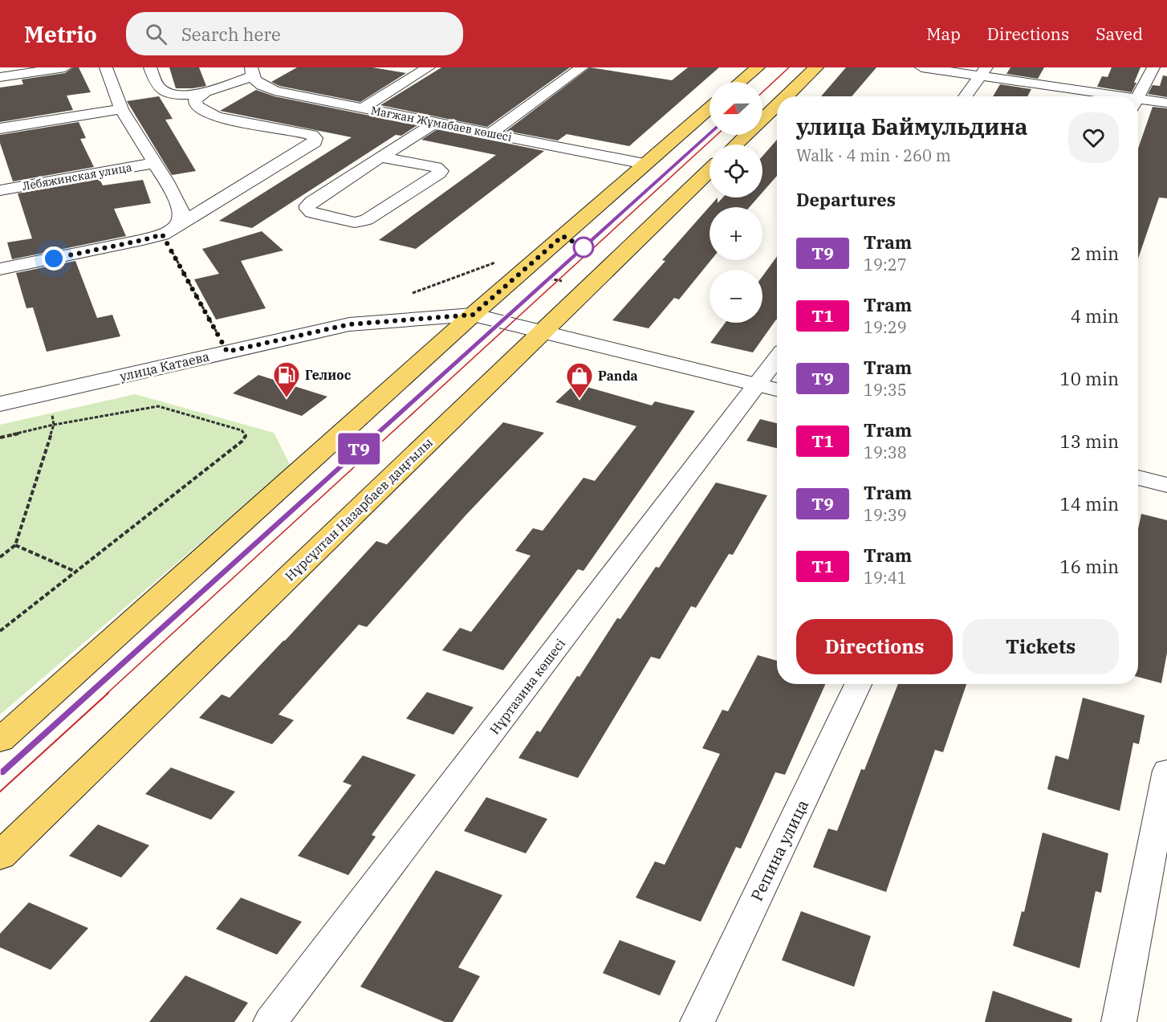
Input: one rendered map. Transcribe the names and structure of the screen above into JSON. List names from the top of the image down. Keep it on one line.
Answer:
{"streets":{"main road":["Нұрсұлтан Назарбаев даңғылы"],"street":["Мағжан Жұмабаев көшесі","Лебяжинская улица","улица Катаева","Нұртазина көшесі","Репина улица"]},"crossings":[["улица Катаева","Нұрсұлтан Назарбаев даңғылы"],["улица Катаева","Нұртазина көшесі"]],"places":{"fuel station":["Гелиос"],"shop":["Panda"]},"lines":["tram line T9"],"north":"left","page":{"header":"Metrio","search":"Search here","nav":["Map","Directions","Saved"],"on_map":"T9","map_buttons":["+","−"],"heading":[["улица Баймульдина","Walk · 4 min · 260 m"],"Departures"],"list":[{"mark":"T9","name":"Tram","note":"19:27","value":"2 min"},{"mark":"T1","name":"Tram","note":"19:29","value":"4 min"},{"mark":"T9","name":"Tram","note":"19:35","value":"10 min"},{"mark":"T1","name":"Tram","note":"19:38","value":"13 min"},{"mark":"T9","name":"Tram","note":"19:39","value":"14 min"},{"mark":"T1","name":"Tram","note":"19:41","value":"16 min"}],"buttons":["Directions","Tickets"]}}
